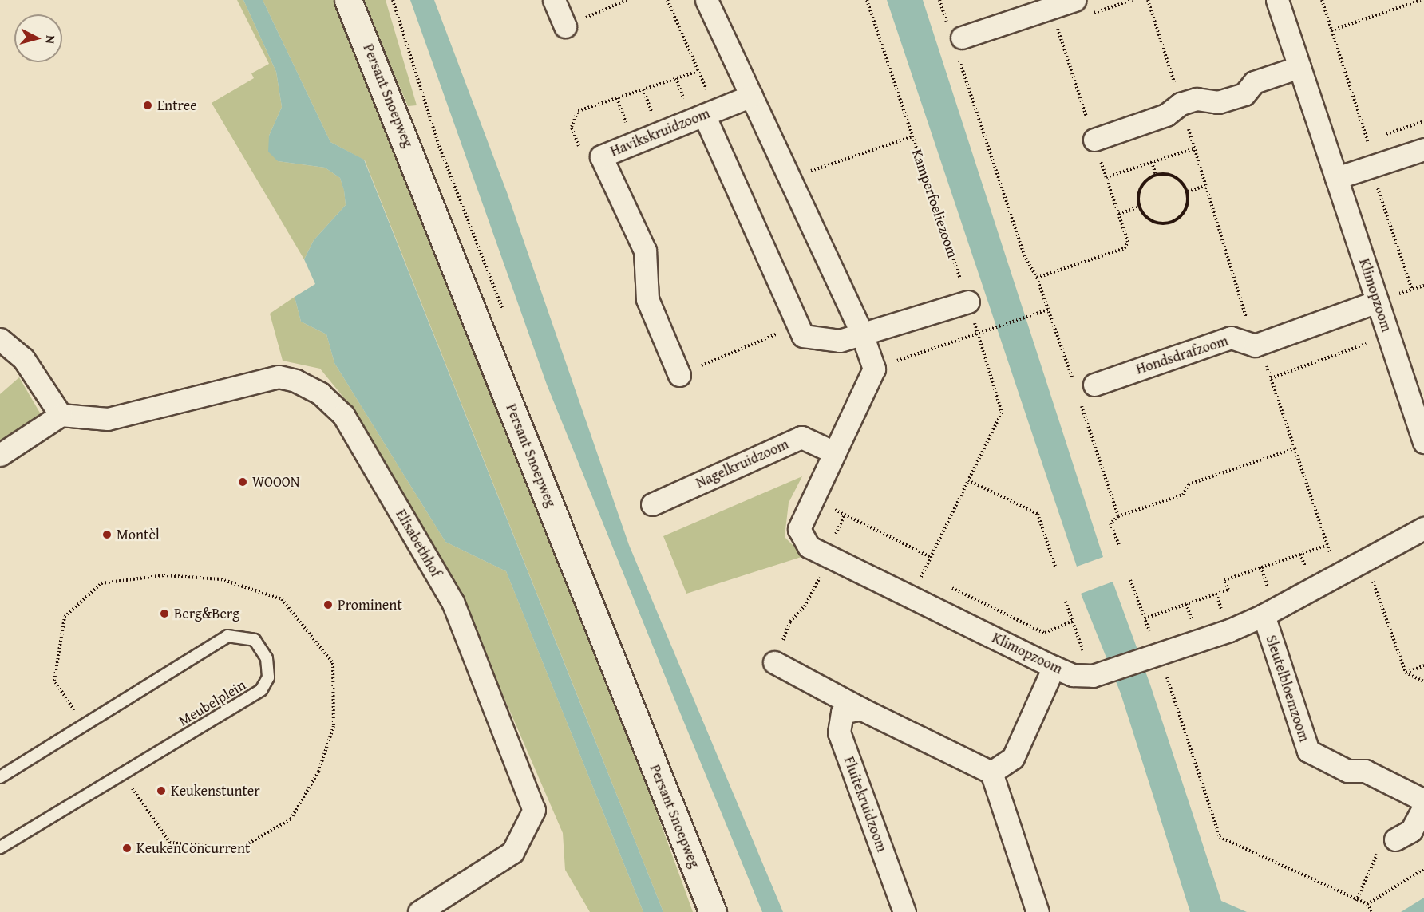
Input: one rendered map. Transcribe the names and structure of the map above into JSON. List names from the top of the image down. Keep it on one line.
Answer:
{"streets":{"main road":["Persant Snoepweg"],"street":["Havikskruidzoom","Klimopzoom","Hondsdrafzoom","Nagelkruidzoom","Elisabethhof","Sleutelbloemzoom","Fluitekruidzoom"],"lane":["Meubelplein"],"path":["Kamperfoeliezoom"]},"crossings":[["Kamperfoeliezoom","Klimopzoom"],["Klimopzoom","Nagelkruidzoom"],["Klimopzoom","Sleutelbloemzoom"]],"places":["Entree","WOOON","Montèl","Prominent","Berg&Berg","Keukenstunter","KeukenConcurrent"],"north":"right"}
